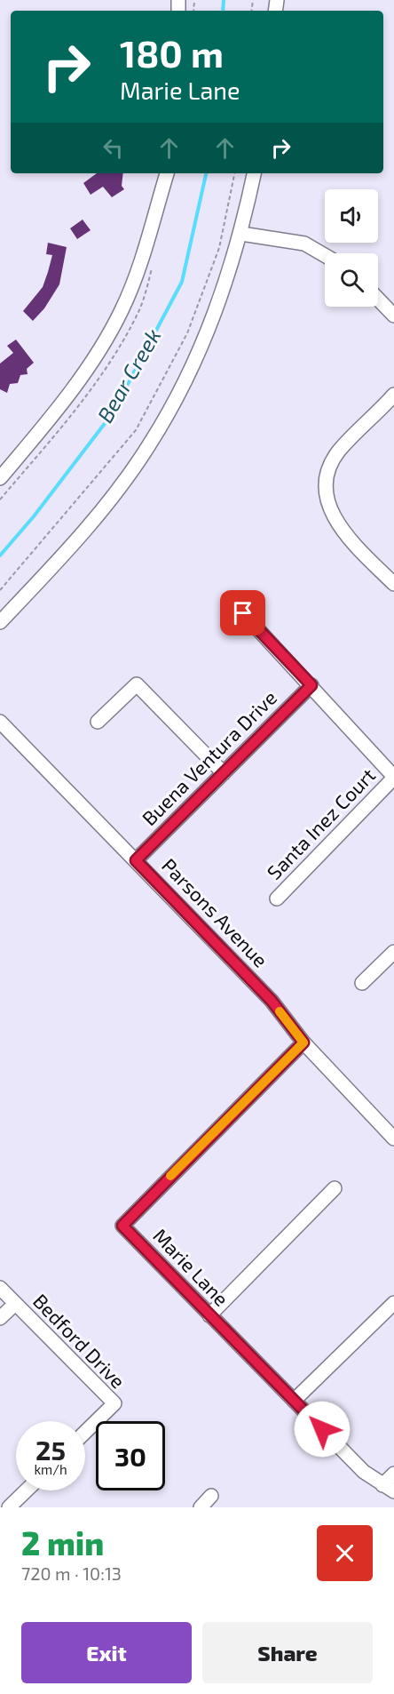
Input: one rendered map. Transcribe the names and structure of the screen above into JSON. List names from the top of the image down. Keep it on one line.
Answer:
{"streets":{"street":["Buena Ventura Drive","Santa Inez Court","Parsons Avenue","Marie Lane","Bedford Drive"]},"crossings":[["Buena Ventura Drive","Parsons Avenue"],["Parsons Avenue","Marie Lane"]],"water":["Bear Creek"],"page":{"turn":["180 m","Marie Lane"],"speed":"25 km/h","limit":"30","heading":["2 min","720 m · 10:13"],"buttons":["Exit","Share"]}}
